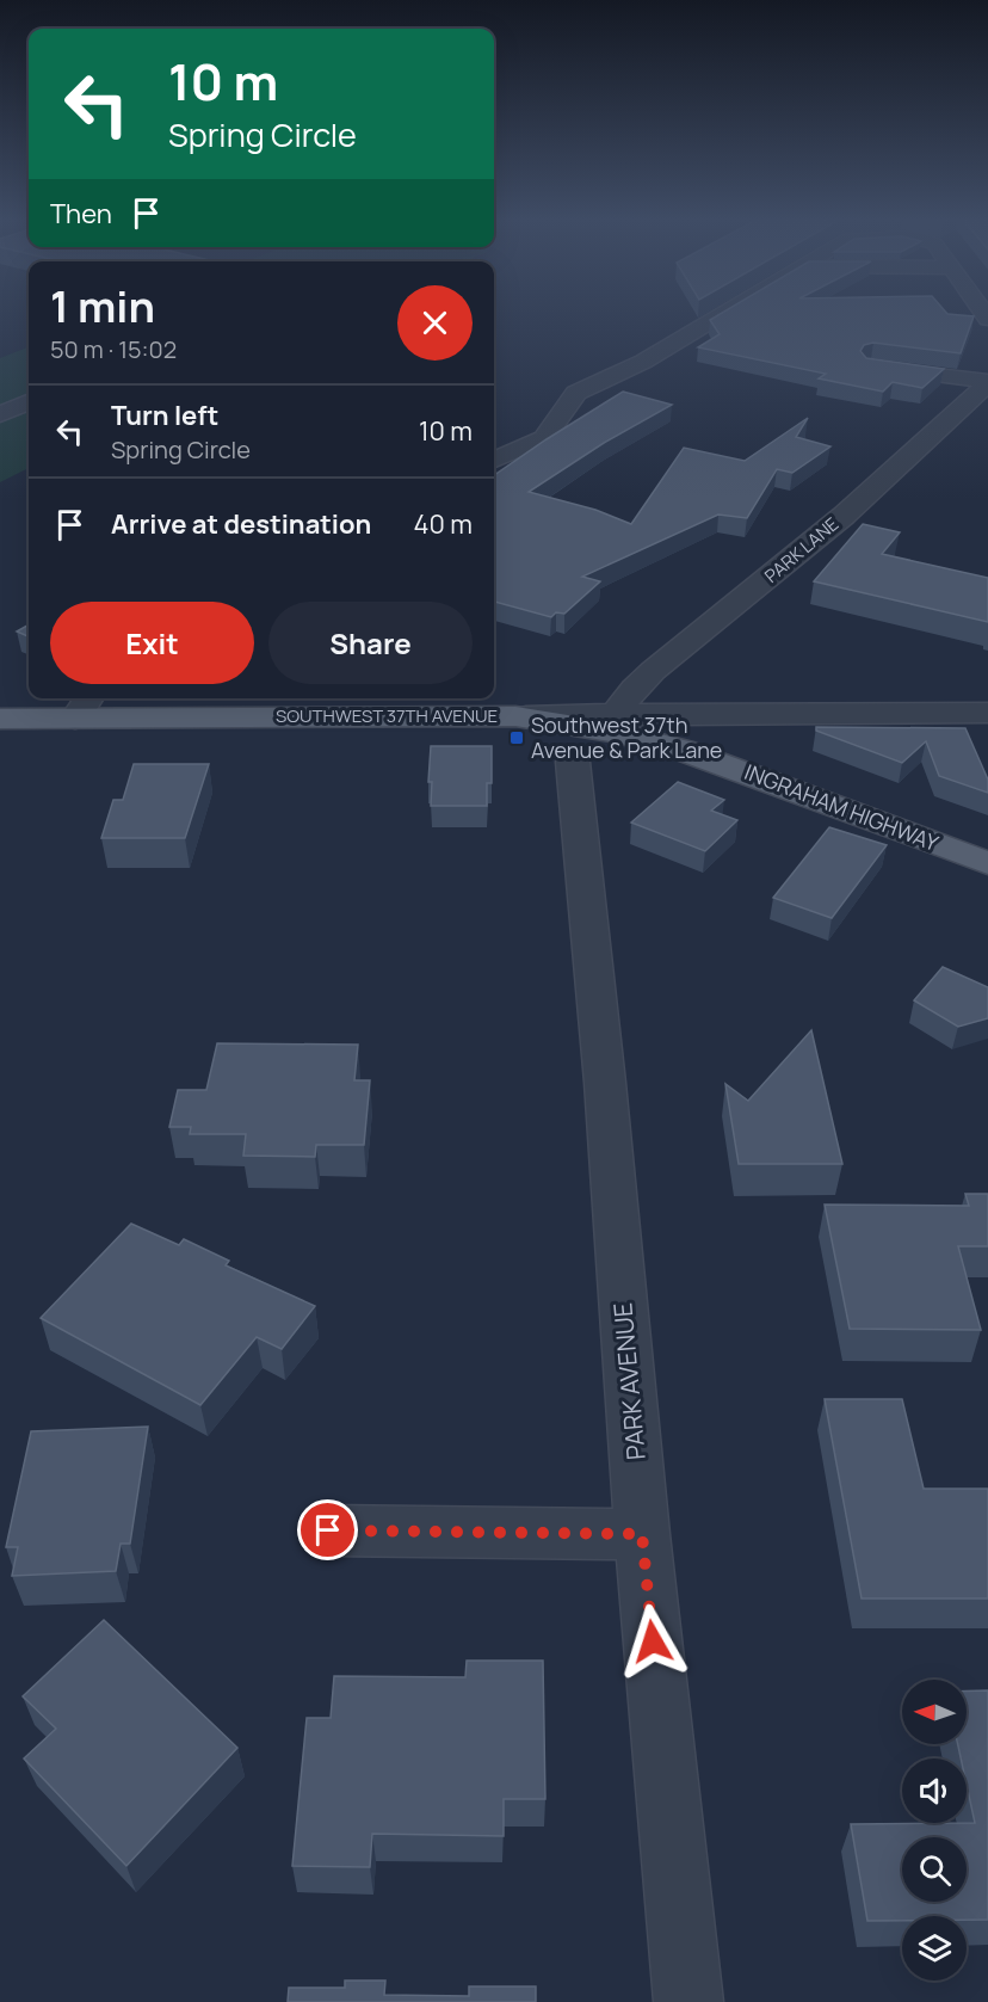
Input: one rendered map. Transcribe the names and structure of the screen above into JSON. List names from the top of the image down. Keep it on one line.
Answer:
{"streets":{"main road":["SOUTHWEST 37TH AVENUE","INGRAHAM HIGHWAY"],"street":["PARK LANE","PARK AVENUE"]},"crossings":[["PARK LANE","SOUTHWEST 37TH AVENUE"],["SOUTHWEST 37TH AVENUE","INGRAHAM HIGHWAY"]],"places":{"transit":["Southwest 37th Avenue & Park Lane"]},"north":"left","page":{"turn":["10 m","Spring Circle"],"then":"Then","heading":["1 min","50 m · 15:02"],"list":[{"name":"Turn left","note":"Spring Circle","value":"10 m"},{"name":"Arrive at destination","value":"40 m"}],"buttons":["Exit","Share"]}}
